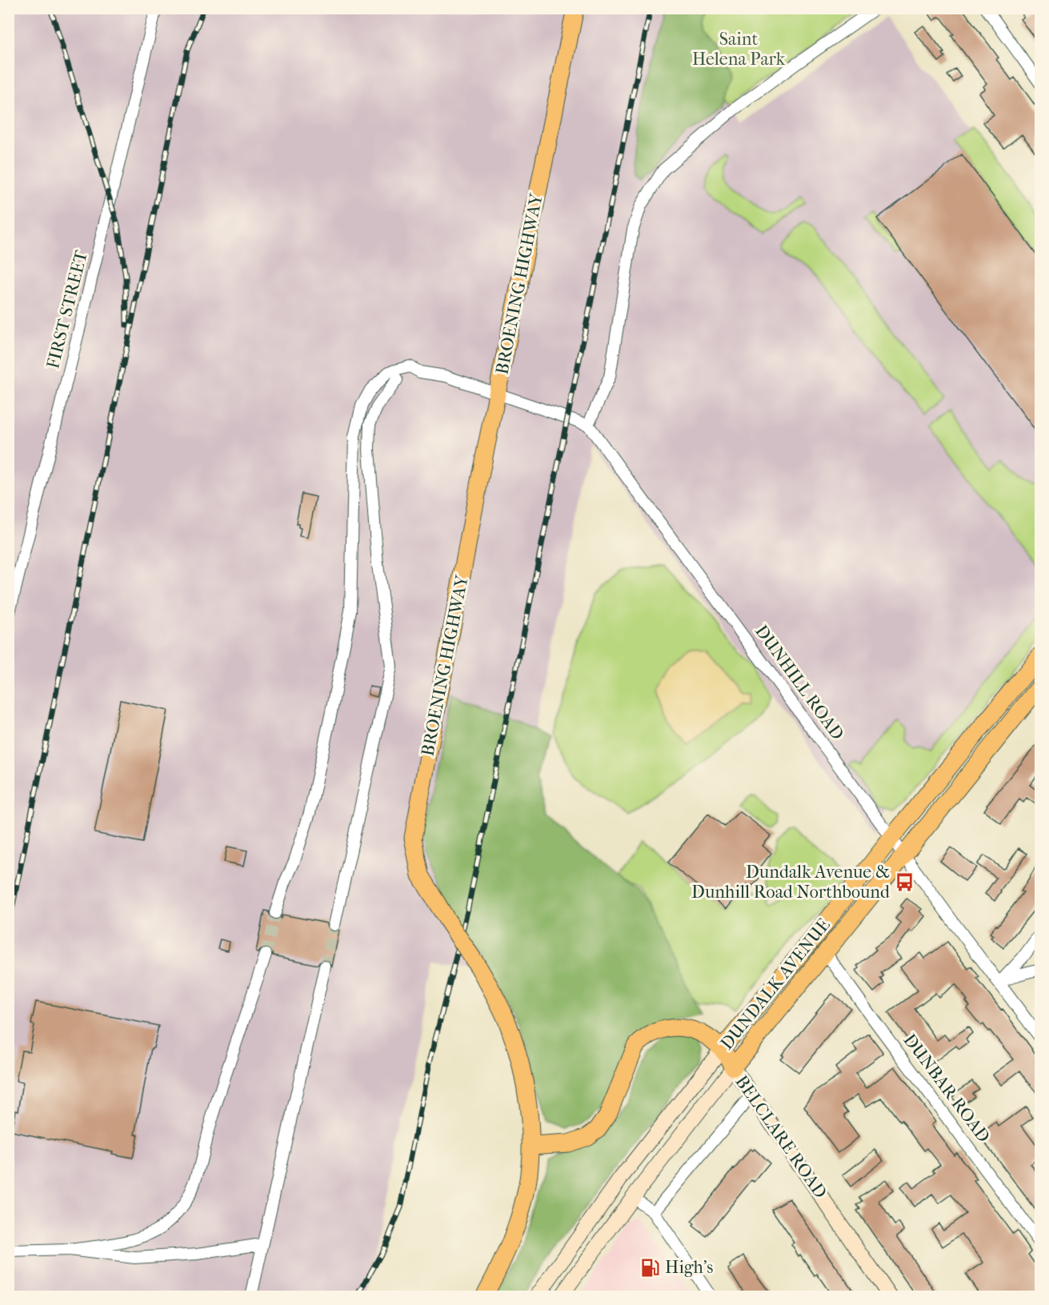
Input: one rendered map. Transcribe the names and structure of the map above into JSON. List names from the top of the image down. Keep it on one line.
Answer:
{"streets":{"main road":["BROENING HIGHWAY","DUNDALK AVENUE","BELCLARE ROAD"],"street":["FIRST STREET","DUNHILL ROAD","DUNBAR ROAD"]},"crossings":[["BROENING HIGHWAY","BELCLARE ROAD"],["DUNHILL ROAD","DUNDALK AVENUE"],["DUNDALK AVENUE","DUNBAR ROAD"],["DUNDALK AVENUE","BELCLARE ROAD"]],"parks":["Saint Helena Park"],"places":{"bus stop":["Dundalk Avenue & Dunhill Road Northbound"],"fuel station":["High's"]}}
